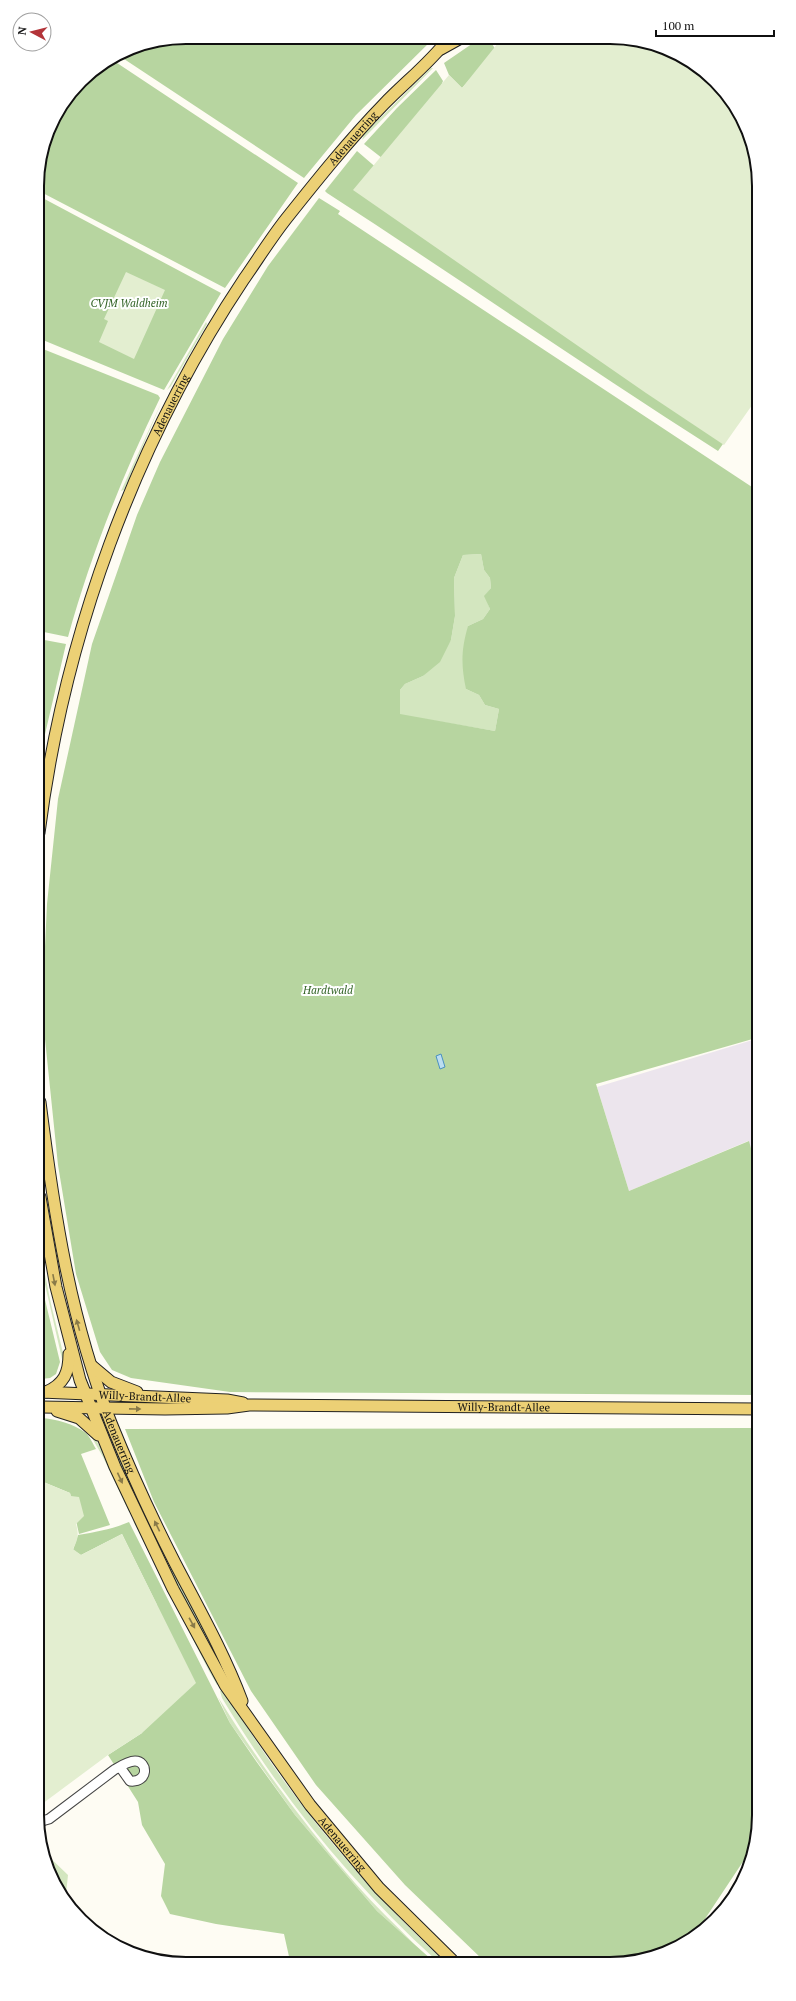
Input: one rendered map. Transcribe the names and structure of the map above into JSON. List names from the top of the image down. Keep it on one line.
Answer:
{"streets":{"main road":["Adenauerring","Willy-Brandt-Allee"]},"crossings":[["Adenauerring","Willy-Brandt-Allee"]],"parks":["CVJM Waldheim","Hardtwald"],"scale_bar":"100 m","north":"left"}
